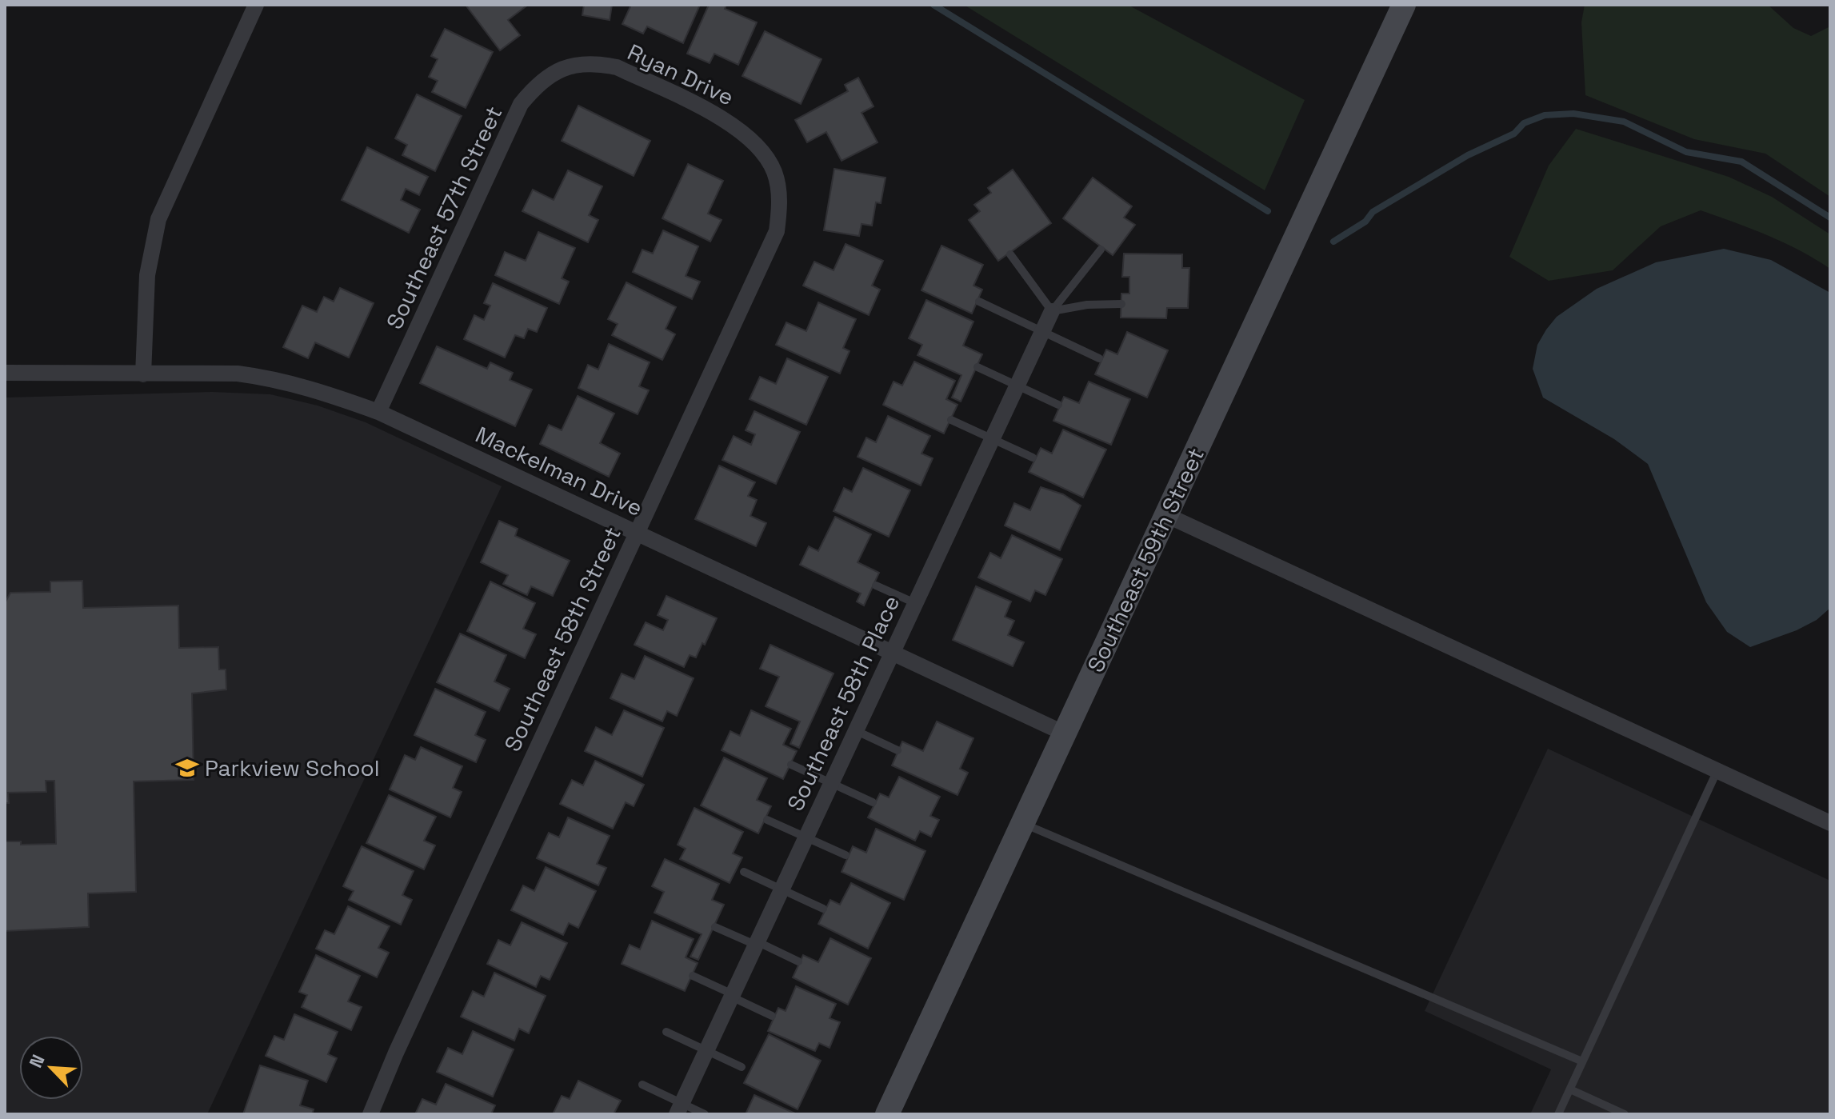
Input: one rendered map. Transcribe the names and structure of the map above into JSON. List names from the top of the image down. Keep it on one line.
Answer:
{"streets":{"main road":["Southeast 59th Street"],"street":["Ryan Drive","Southeast 57th Street","Mackelman Drive","Southeast 58th Street","Southeast 58th Place"]},"crossings":[["Ryan Drive","Southeast 57th Street"],["Ryan Drive","Southeast 58th Street"],["Southeast 57th Street","Mackelman Drive"],["Mackelman Drive","Southeast 59th Street"],["Mackelman Drive","Southeast 58th Street"],["Mackelman Drive","Southeast 58th Place"]],"places":{"school or university":["Parkview School"]},"north":"top left"}
